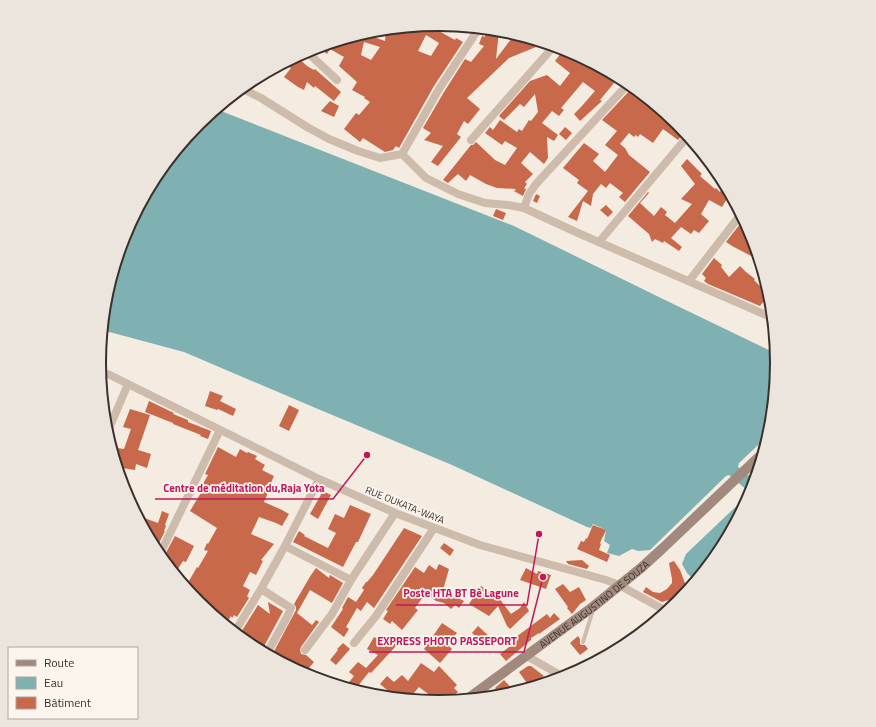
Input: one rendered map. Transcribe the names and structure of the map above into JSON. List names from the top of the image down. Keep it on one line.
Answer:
{"streets":{"main road":["AVENUE AUGUSTINO DE SOUZA"],"street":["RUE OUKATA-WAYA"]},"crossings":[["RUE OUKATA-WAYA","AVENUE AUGUSTINO DE SOUZA"]],"places":["Centre de méditation du,Raja Yota","Poste HTA BT Bè Lagune","EXPRESS PHOTO PASSEPORT"],"legend":["Route","Eau","Bâtiment"]}
